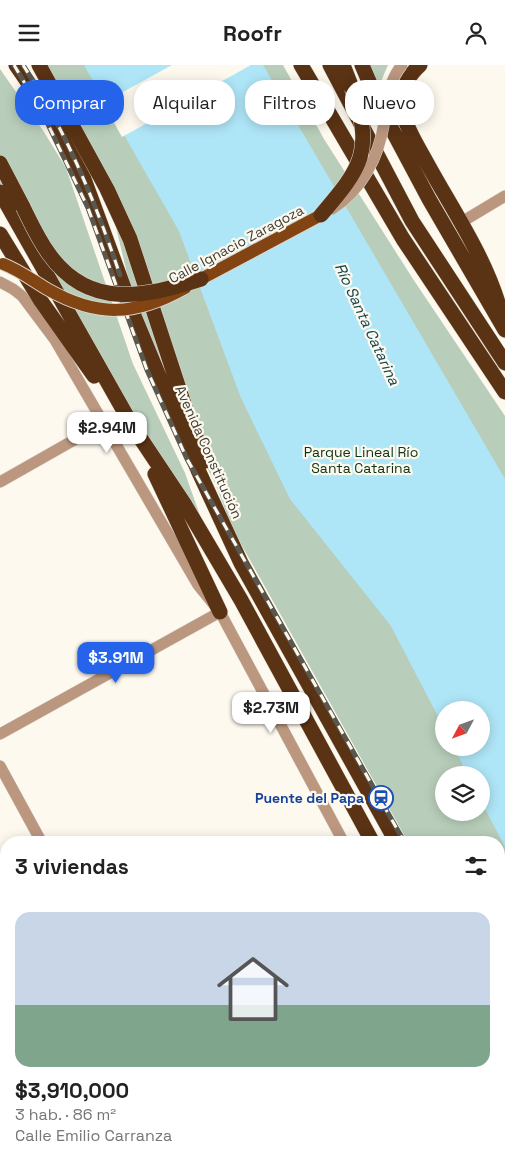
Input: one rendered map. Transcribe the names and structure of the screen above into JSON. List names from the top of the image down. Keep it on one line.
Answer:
{"streets":{"highway":["Avenida Constitución"],"main road":["Calle Ignacio Zaragoza"]},"water":["Río Santa Catarina"],"parks":["Parque Lineal Río Santa Catarina"],"places":{"station":["Puente del Papa"]},"north":"bottom left","page":{"header":"Roofr","chip":["Comprar","Alquilar","Filtros","Nuevo"],"price":["$2.94M","$3.91M","$2.73M"],"heading":"3 viviendas","list":[{"name":"$3,910,000","note":"3 hab. · 86 m² · Calle Emilio Carranza"}]}}
